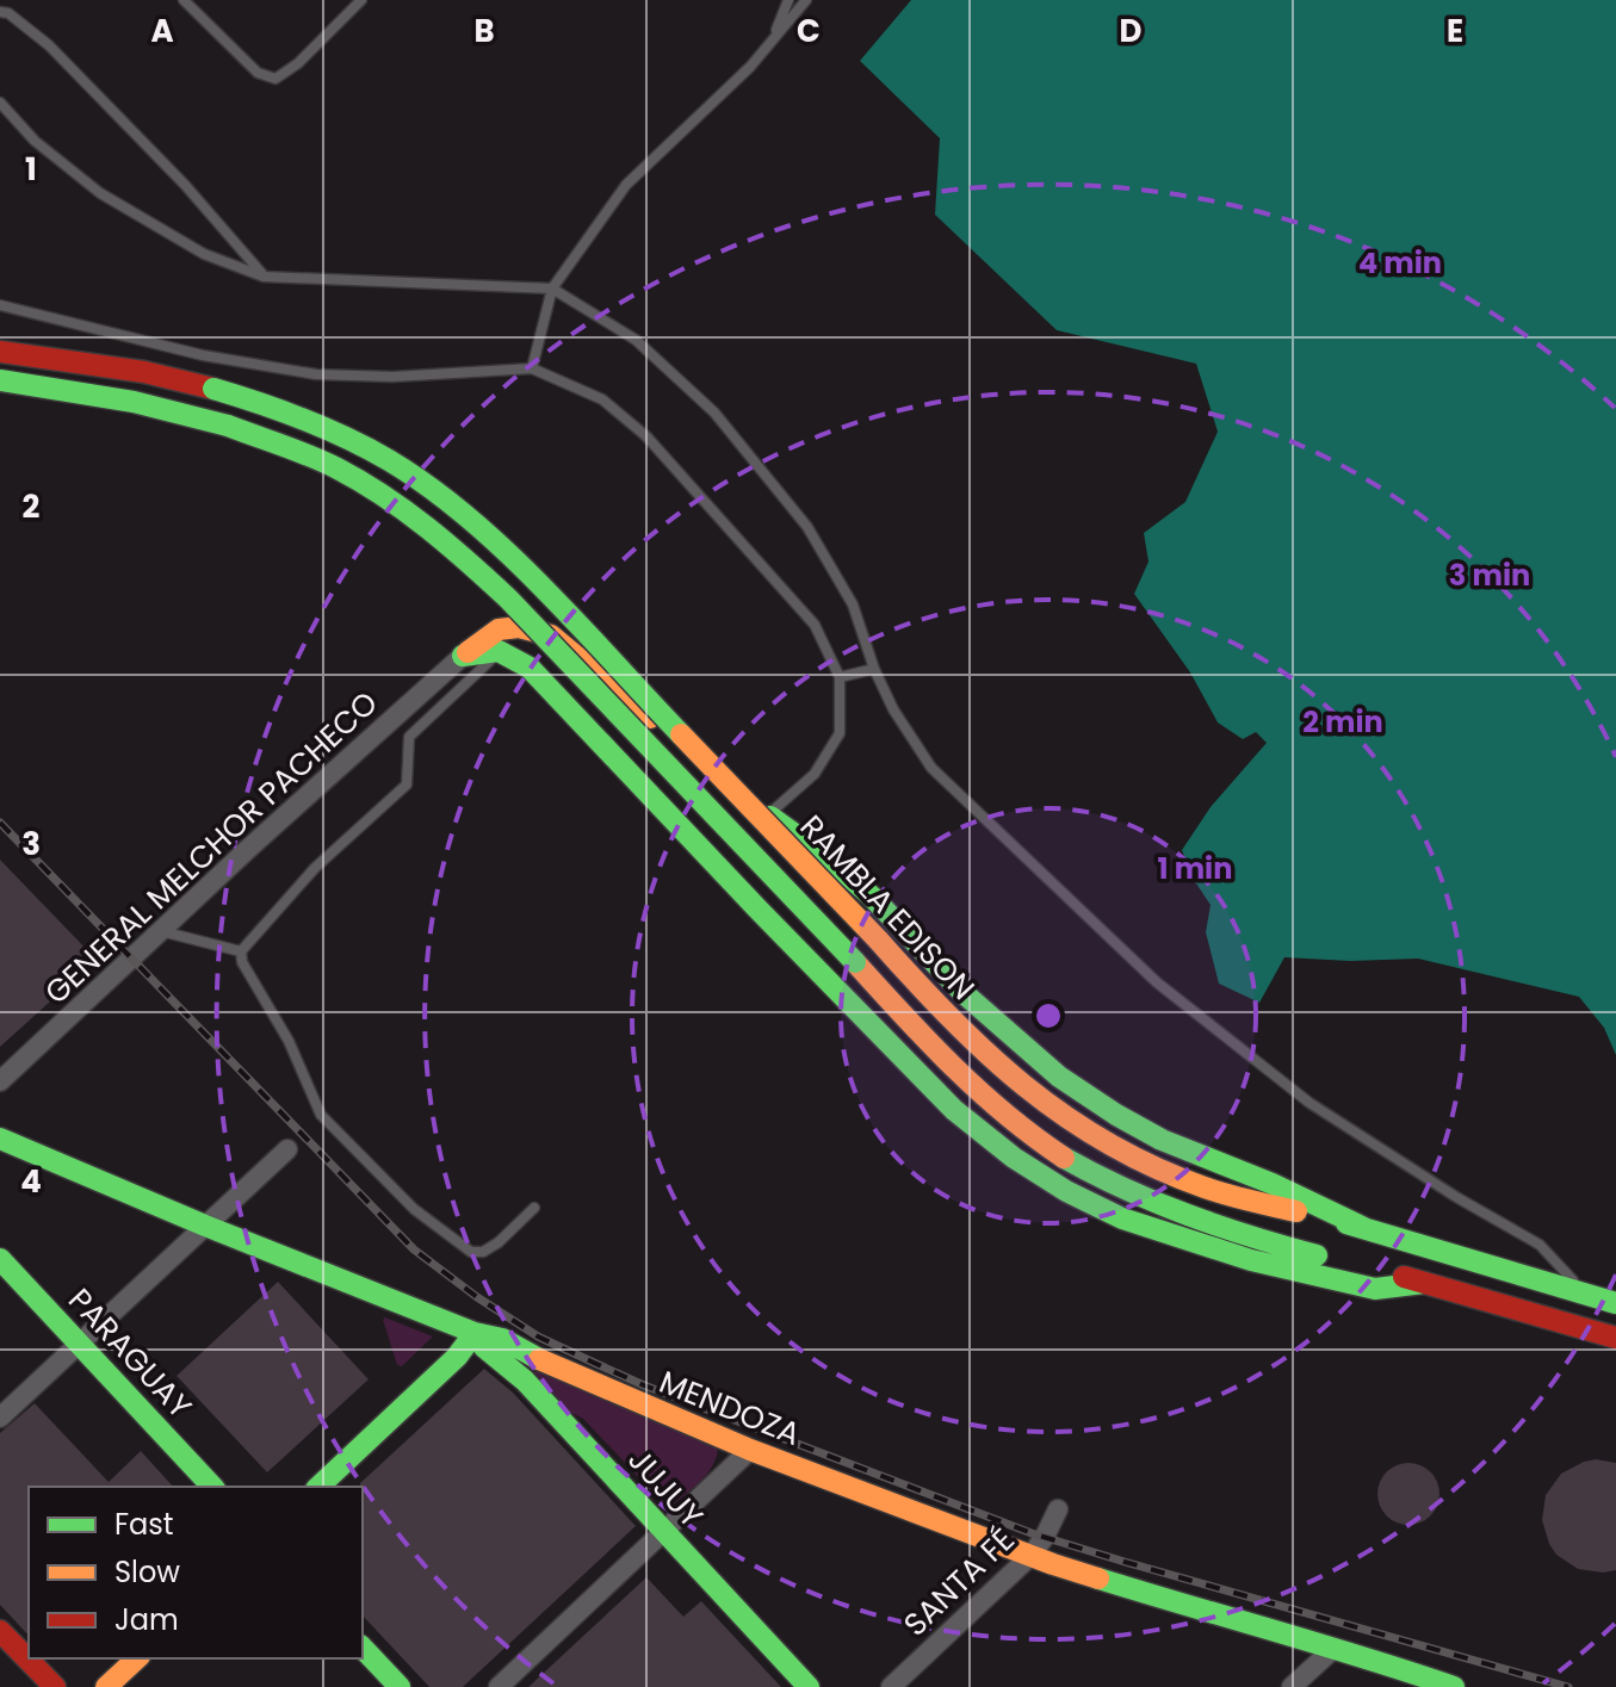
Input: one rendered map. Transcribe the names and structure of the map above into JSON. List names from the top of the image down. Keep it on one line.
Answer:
{"streets":{"main road":["RAMBLA EDISON","PARAGUAY","MENDOZA","JUJUY"],"street":["GENERAL MELCHOR PACHECO","SANTA FÉ"]},"crossings":[["MENDOZA","JUJUY"],["MENDOZA","SANTA FÉ"]],"legend":["Fast","Slow","Jam"],"grid":{"columns":["A","B","C","D","E"],"rows":["1","2","3","4"]},"rings":["4 min","3 min","2 min","1 min"]}
